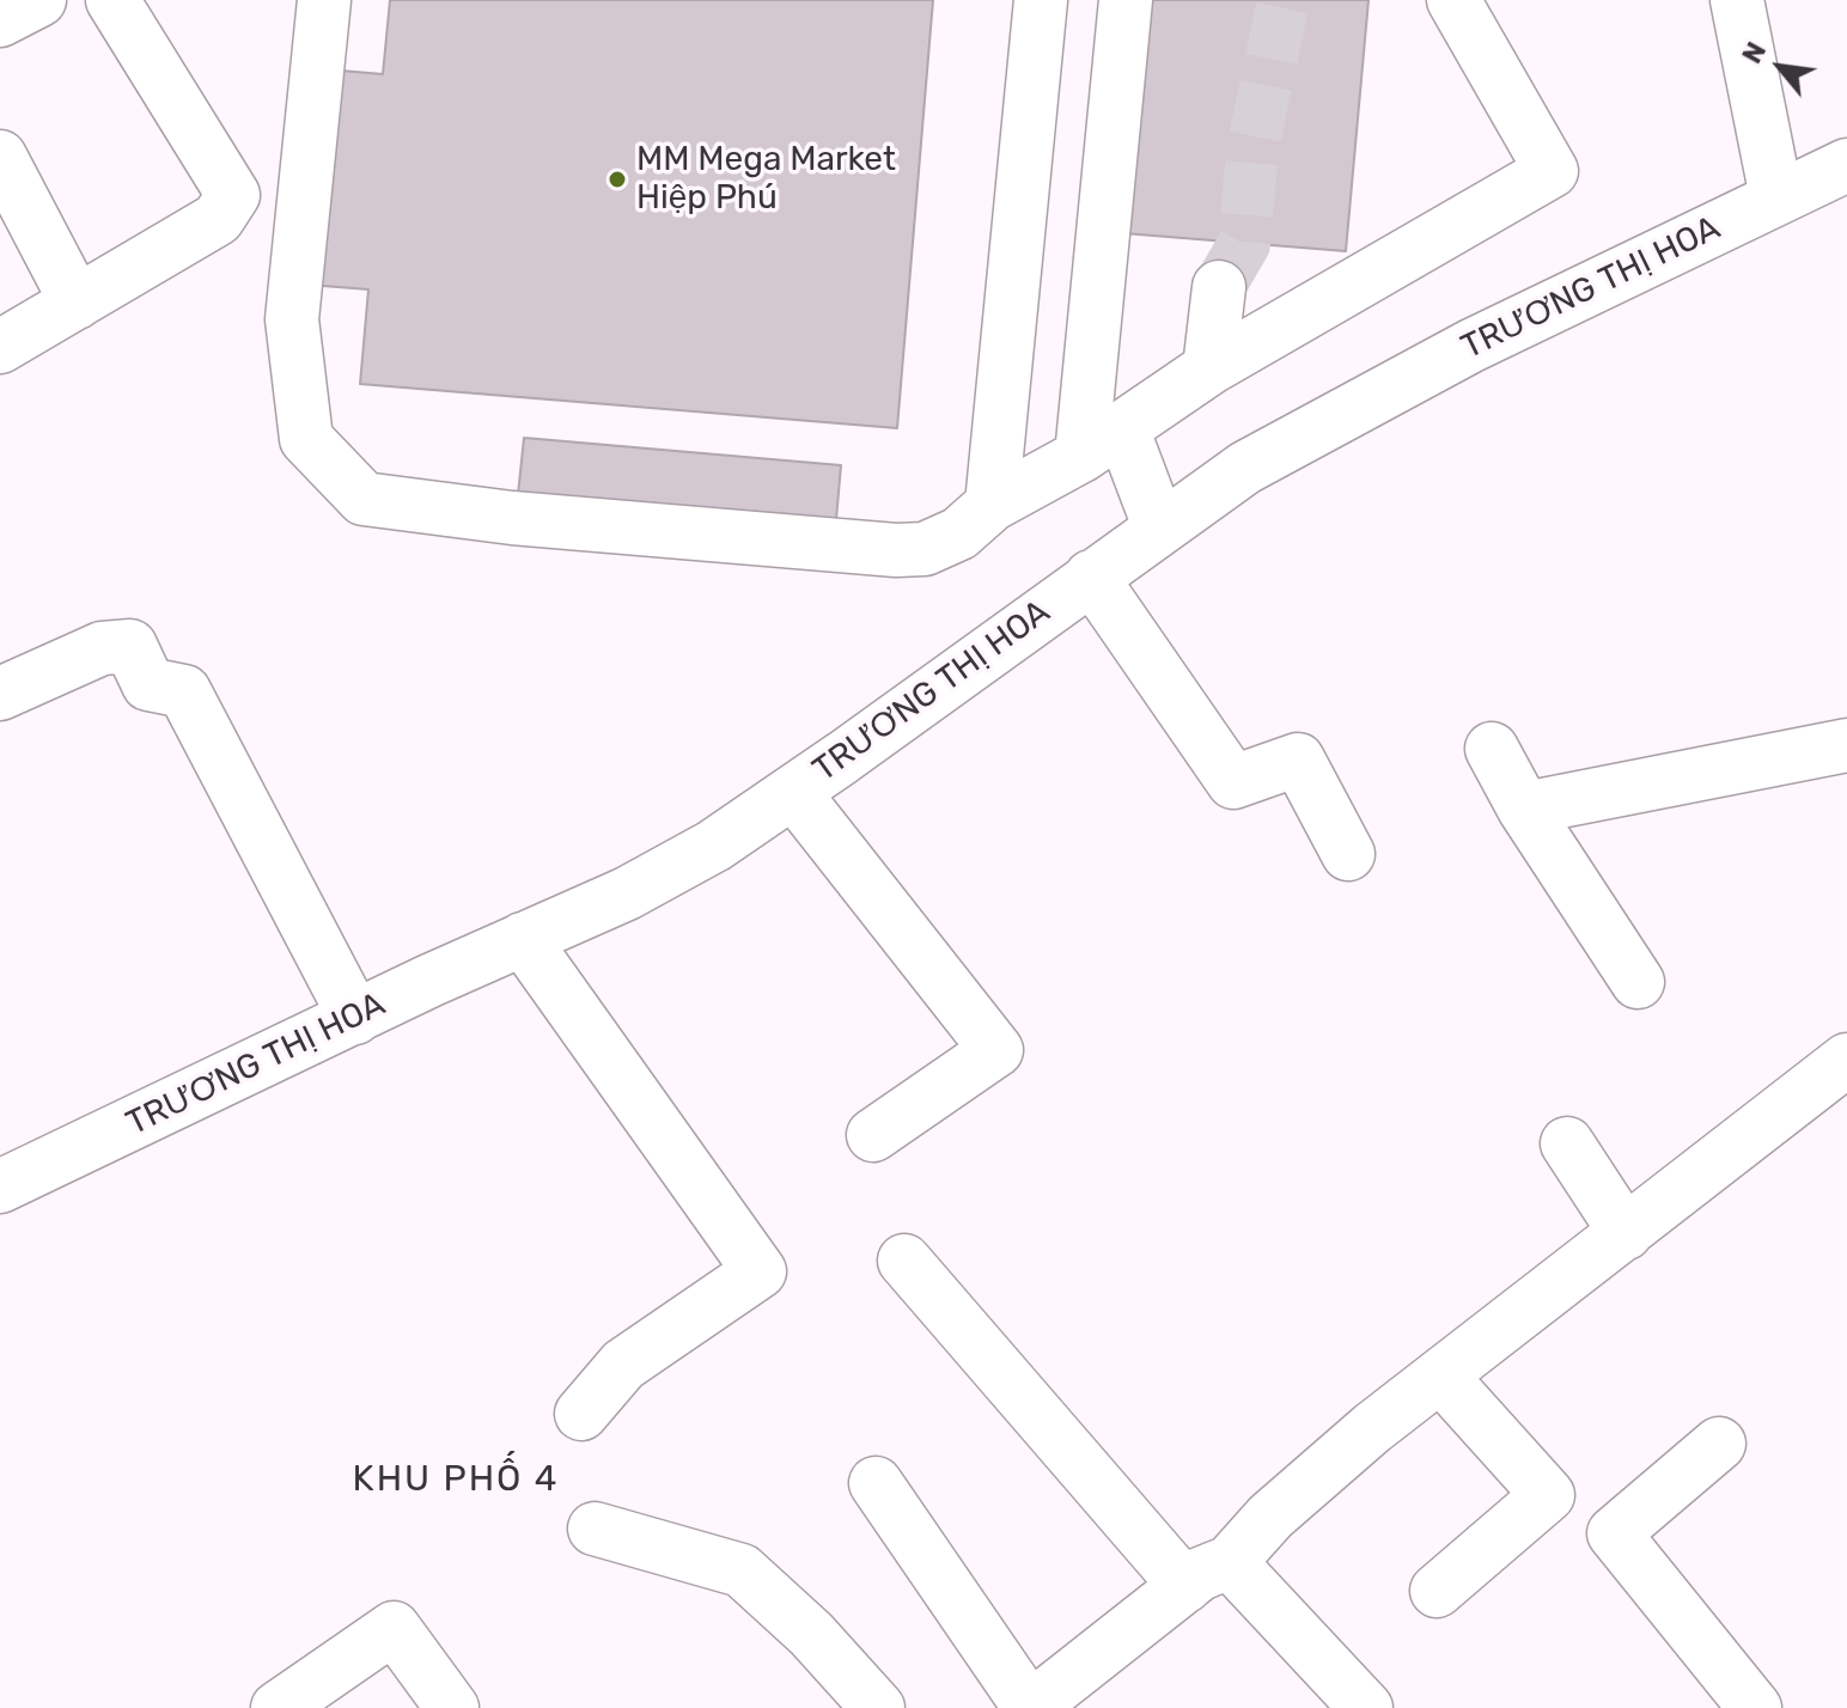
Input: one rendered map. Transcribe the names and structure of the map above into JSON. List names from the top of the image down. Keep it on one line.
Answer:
{"streets":{"street":["TRƯƠNG THỊ HOA"]},"districts":["KHU PHỐ 4"],"places":["MM Mega Market Hiệp Phú"],"north":"top left"}
